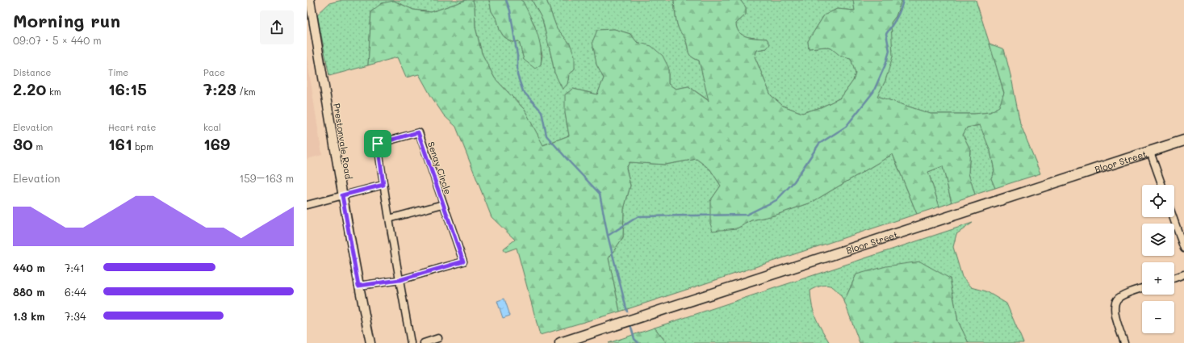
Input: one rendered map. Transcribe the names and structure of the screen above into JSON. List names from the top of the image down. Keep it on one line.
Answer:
{"streets":{"main road":["Bloor Street"],"street":["Prestonvale Road","Senay Circle"]},"crossings":[["Prestonvale Road","Senay Circle"]],"page":{"heading":["Morning run","09:07 · 5 × 440 m"],"stats":[["Distance","2.20 km"],["Time","16:15"],["Pace","7:23 /km"],["Elevation","30 m"],["Heart rate","161 bpm"],["kcal","169"]],"chart":["Elevation","159–163 m"],"map_buttons":["+","−"],"list":[{"name":"440 m","note":"7:41"},{"name":"880 m","note":"6:44"},{"name":"1.3 km","note":"7:34"}]}}
